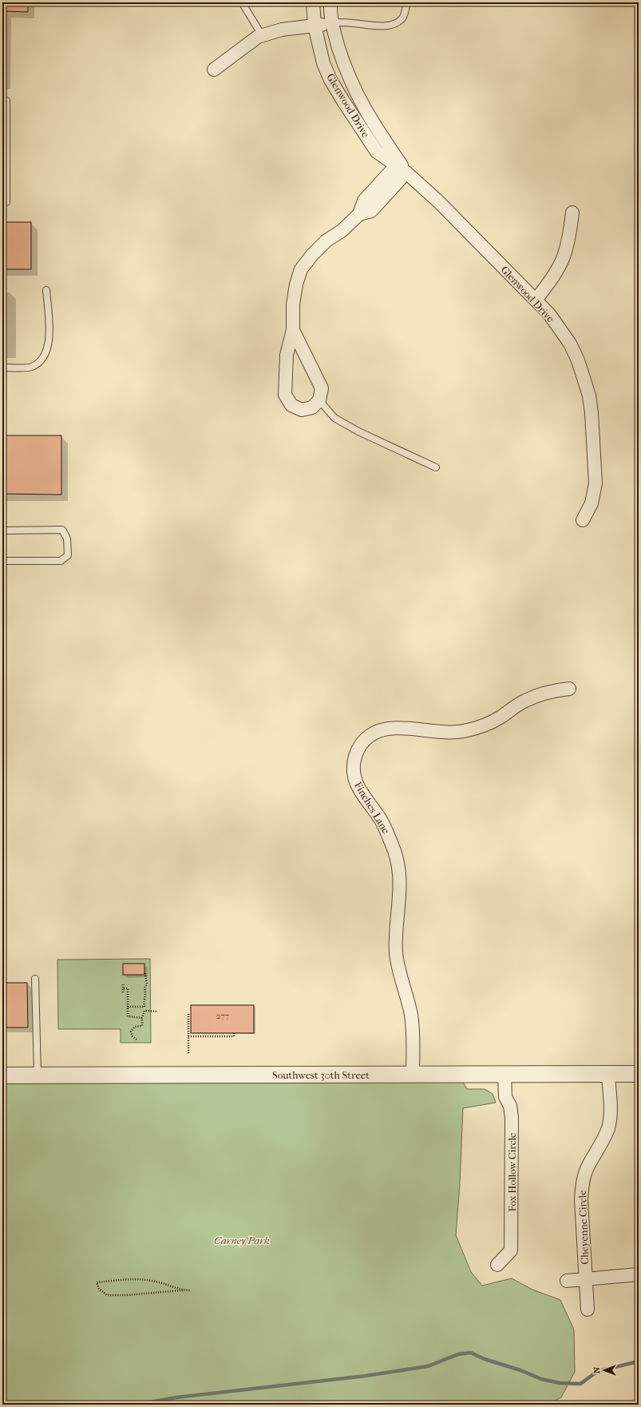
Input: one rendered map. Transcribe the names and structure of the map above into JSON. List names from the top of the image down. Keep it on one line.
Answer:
{"streets":{"street":["Glenwood Drive","Finches Lane","Southwest 30th Street","Fox Hollow Circle","Cheyenne Circle"]},"crossings":[["Finches Lane","Southwest 30th Street"],["Southwest 30th Street","Fox Hollow Circle"],["Southwest 30th Street","Cheyenne Circle"]],"parks":["Carney Park"],"house_numbers":["277"],"north":"left"}
